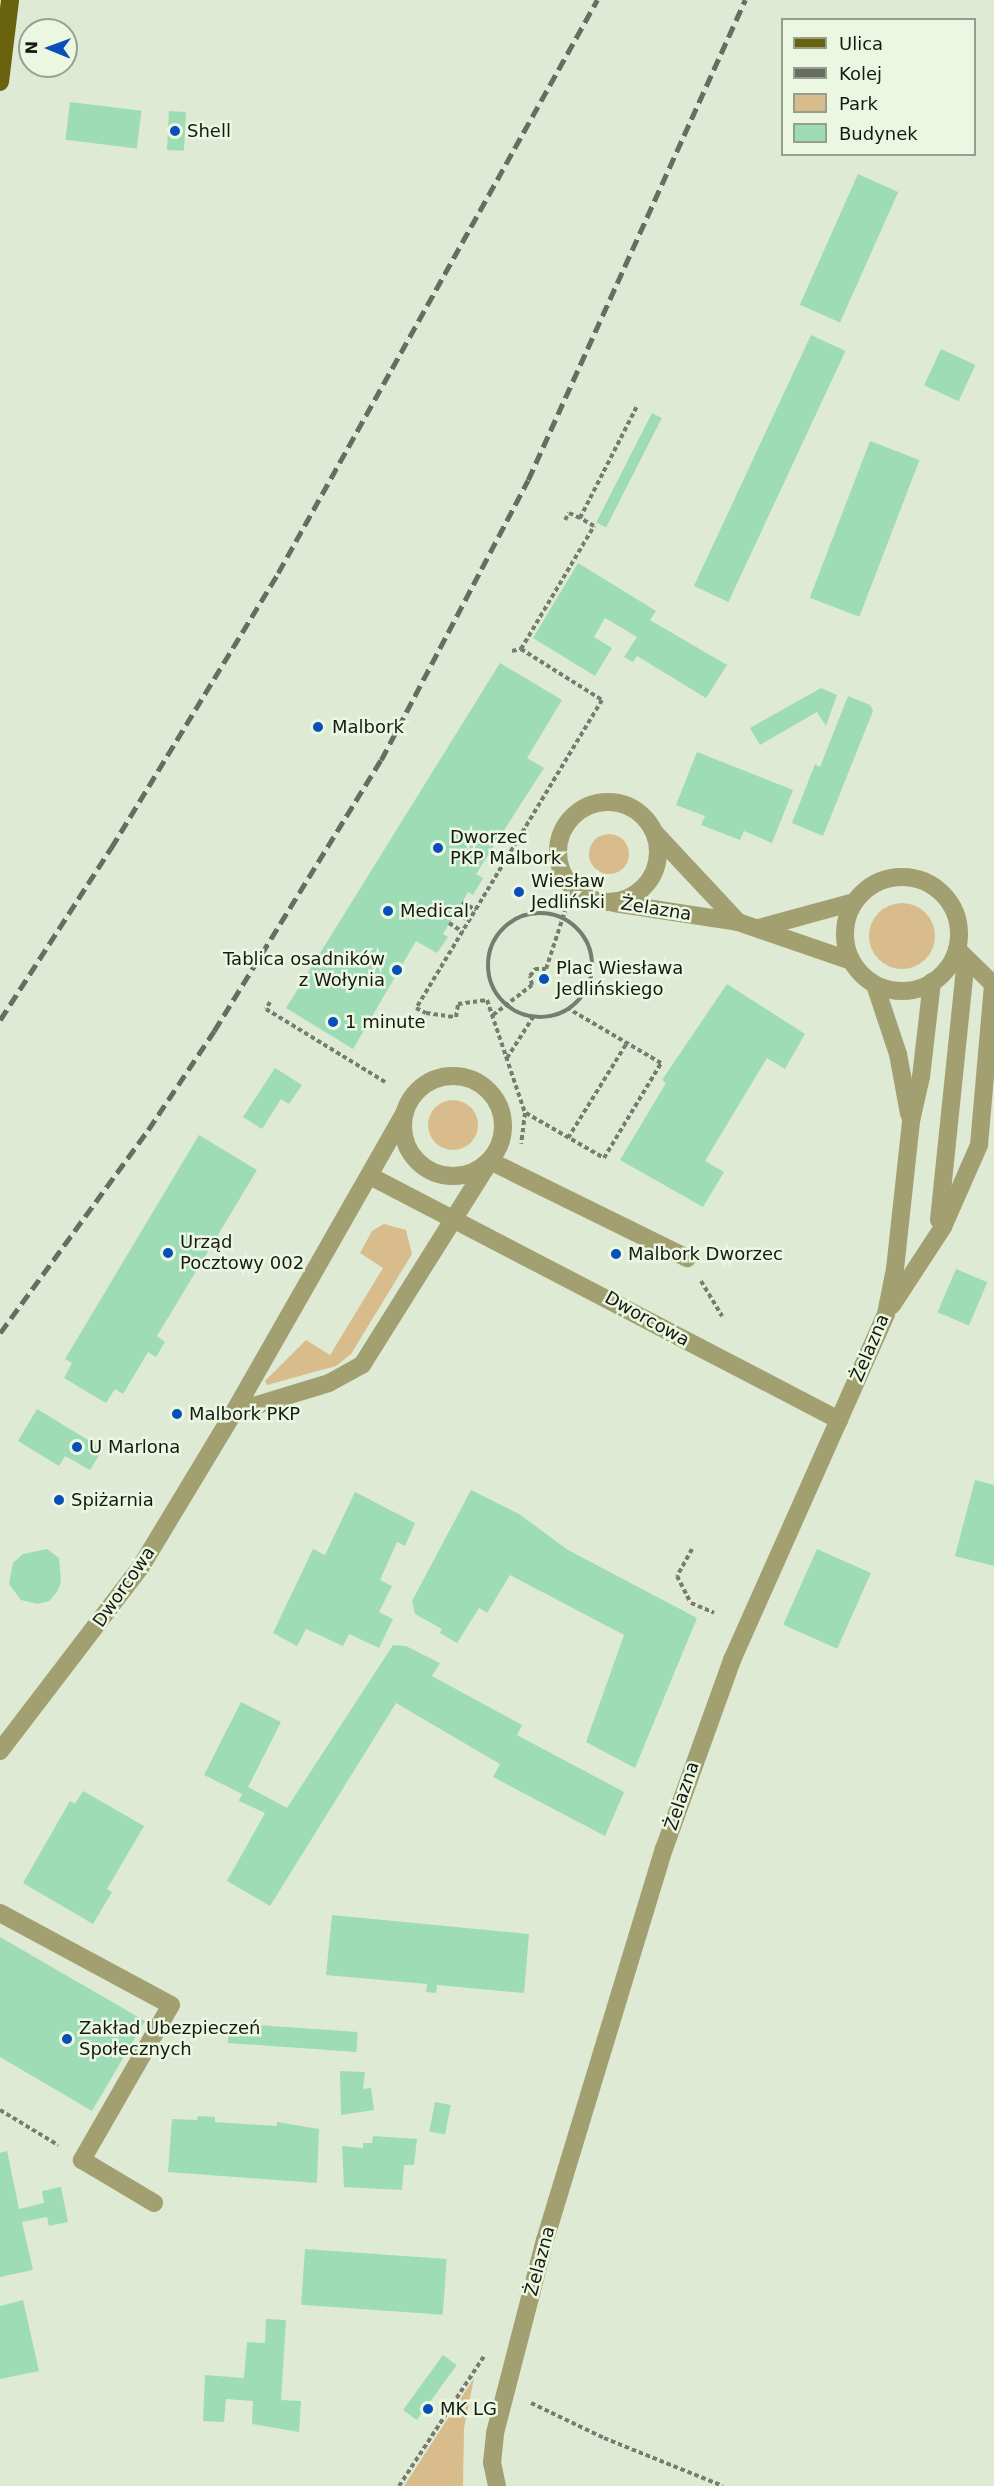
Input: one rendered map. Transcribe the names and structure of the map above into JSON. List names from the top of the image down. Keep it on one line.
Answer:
{"streets":{"street":["Żelazna","Dworcowa"]},"crossings":[["Żelazna","Dworcowa"]],"places":["Shell","Malbork","Dworzec PKP Malbork","Wiesław Jedliński","Medical","Tablica osadników z Wołynia","Plac Wiesława Jedlińskiego","1 minute","Urząd Pocztowy 002","Malbork Dworzec","Malbork PKP","U Marlona","Spiżarnia","Zakład Ubezpieczeń Społecznych","MK LG"],"legend":["Ulica","Kolej","Park","Budynek"],"north":"left"}
